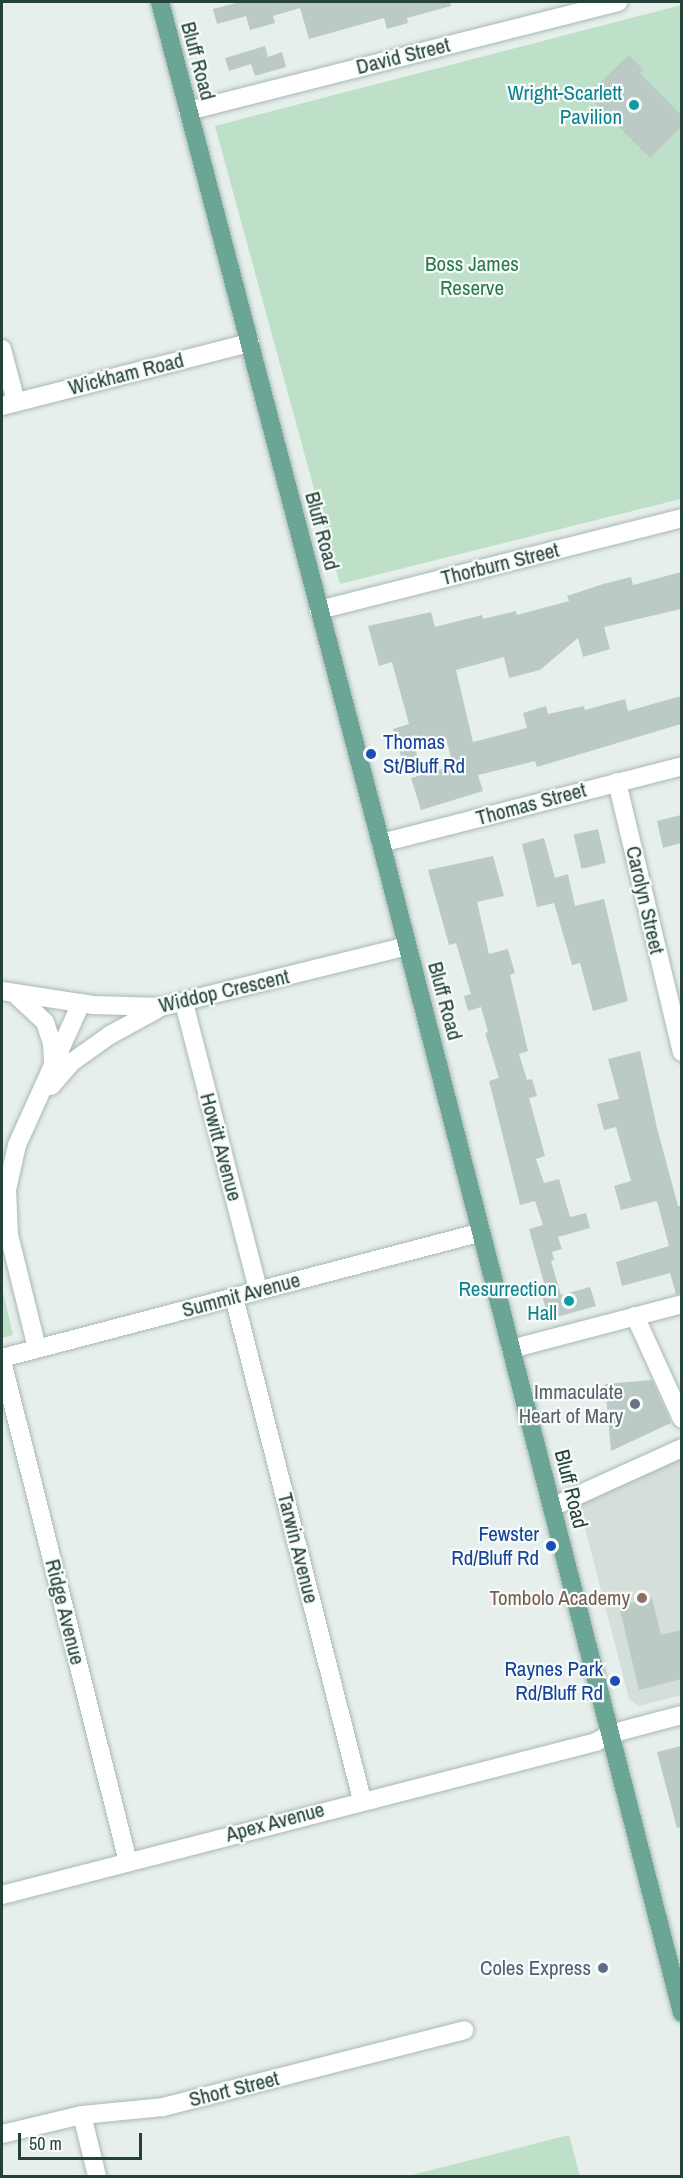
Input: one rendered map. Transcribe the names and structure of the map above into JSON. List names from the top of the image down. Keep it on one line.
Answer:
{"streets":{"main road":["Bluff Road"],"street":["David Street","Wickham Road","Thorburn Street","Thomas Street","Carolyn Street","Widdop Crescent","Howitt Avenue","Summit Avenue","Tarwin Avenue","Ridge Avenue","Apex Avenue","Short Street"]},"crossings":[["David Street","Bluff Road"],["Bluff Road","Wickham Road"],["Bluff Road","Thorburn Street"],["Bluff Road","Thomas Street"],["Bluff Road","Widdop Crescent"],["Bluff Road","Summit Avenue"],["Bluff Road","Apex Avenue"],["Thomas Street","Carolyn Street"],["Widdop Crescent","Howitt Avenue"],["Howitt Avenue","Summit Avenue"],["Summit Avenue","Tarwin Avenue"],["Summit Avenue","Ridge Avenue"],["Tarwin Avenue","Apex Avenue"],["Ridge Avenue","Apex Avenue"]],"parks":["Boss James Reserve"],"places":["Wright-Scarlett Pavilion","Thomas St/Bluff Rd","Resurrection Hall","Immaculate Heart of Mary","Fewster Rd/Bluff Rd","Tombolo Academy","Raynes Park Rd/Bluff Rd","Coles Express"],"scale_bar":"50 m"}
